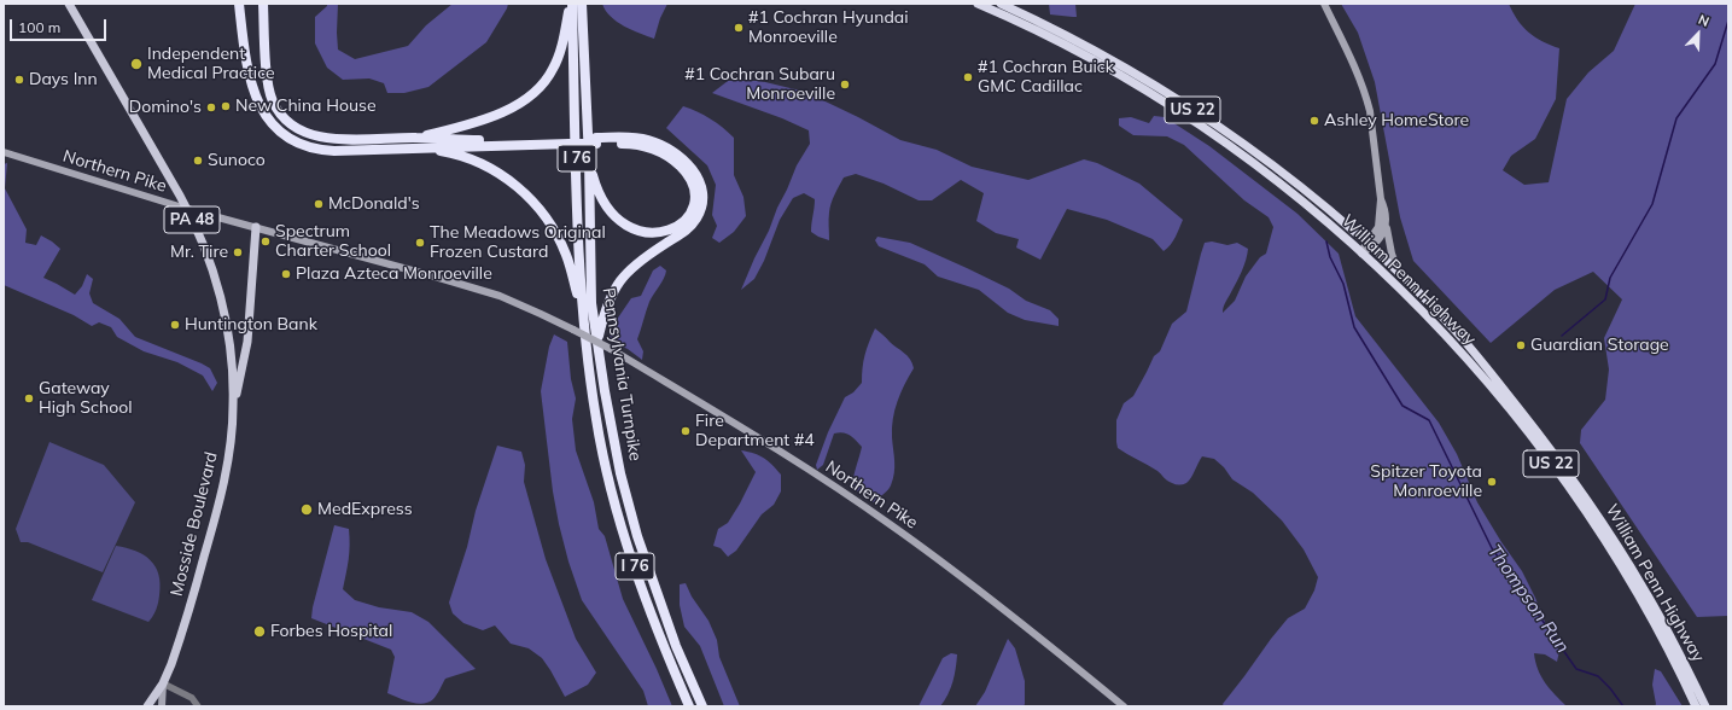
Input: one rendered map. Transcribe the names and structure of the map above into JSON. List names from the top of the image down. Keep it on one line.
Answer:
{"streets":{"highway":["US 22","I 76","William Penn Highway","Pennsylvania Turnpike"],"main road":["Northern Pike","PA 48","Mosside Boulevard"]},"crossings":[["Northern Pike","Mosside Boulevard"]],"water":["Thompson Run"],"places":["#1 Cochran Hyundai Monroeville","Independent Medical Practice","#1 Cochran Buick GMC Cadillac","Days Inn","#1 Cochran Subaru Monroeville","New China House","Domino's","Ashley HomeStore","Sunoco","McDonald's","Spectrum Charter School","The Meadows Original Frozen Custard","Mr. Tire","Plaza Azteca Monroeville","Huntington Bank","Guardian Storage","Gateway High School","Fire Department #4","Spitzer Toyota Monroeville","MedExpress","Forbes Hospital"],"scale_bar":"100 m","north":"top right"}
